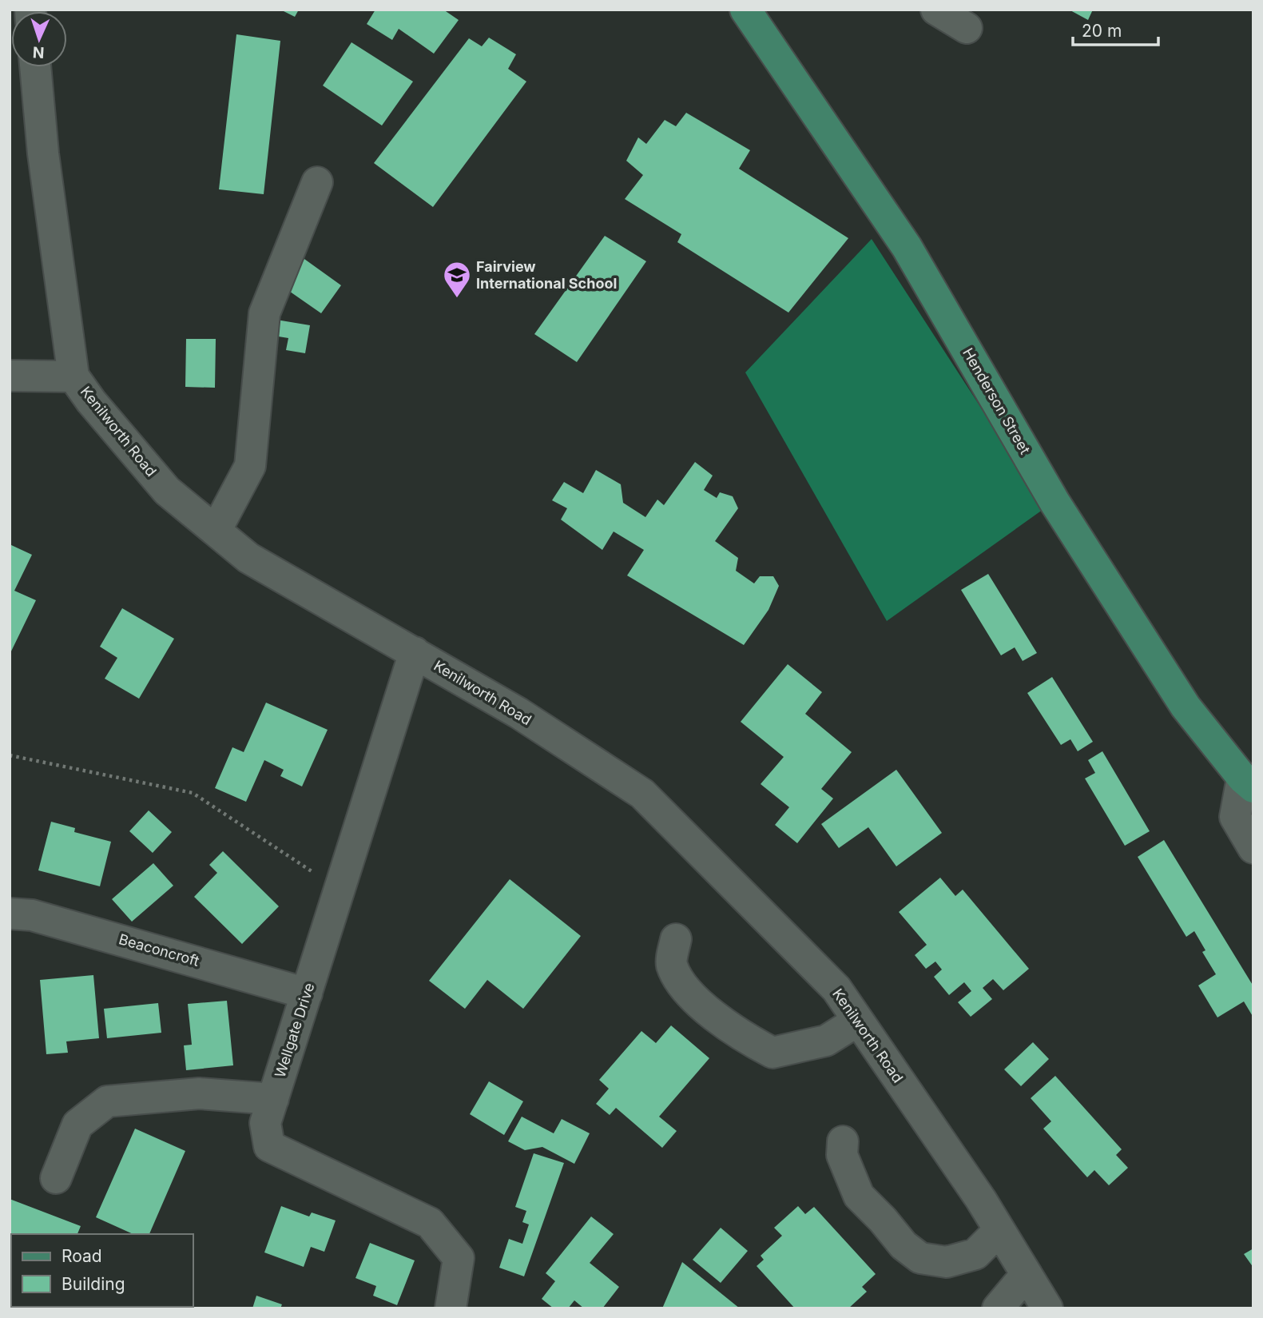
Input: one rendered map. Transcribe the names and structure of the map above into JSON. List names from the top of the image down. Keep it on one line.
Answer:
{"streets":{"main road":["Henderson Street"],"street":["Kenilworth Road","Beaconcroft","Wellgate Drive"]},"crossings":[["Kenilworth Road","Wellgate Drive"],["Beaconcroft","Wellgate Drive"]],"places":{"school or university":["Fairview International School"]},"legend":["Road","Building"],"scale_bar":"20 m","north":"bottom"}
